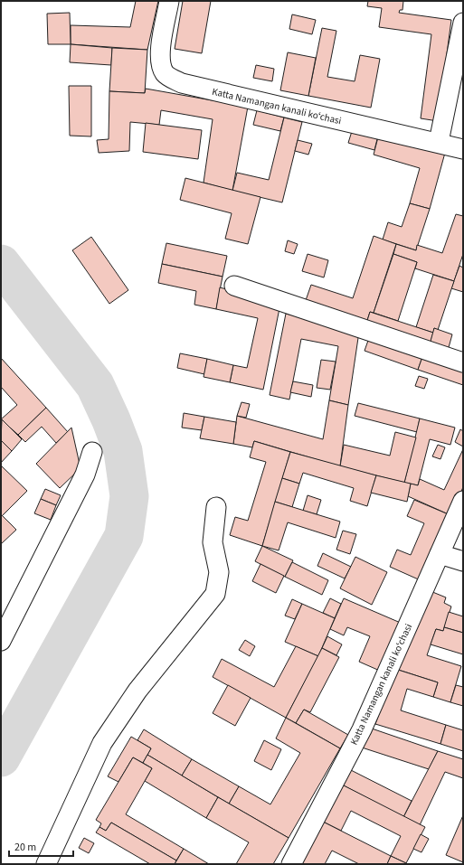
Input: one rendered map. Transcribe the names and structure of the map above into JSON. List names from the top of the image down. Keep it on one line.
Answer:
{"streets":{"street":["Katta Namangan kanali koʻchasi"]},"scale_bar":"20 m"}
